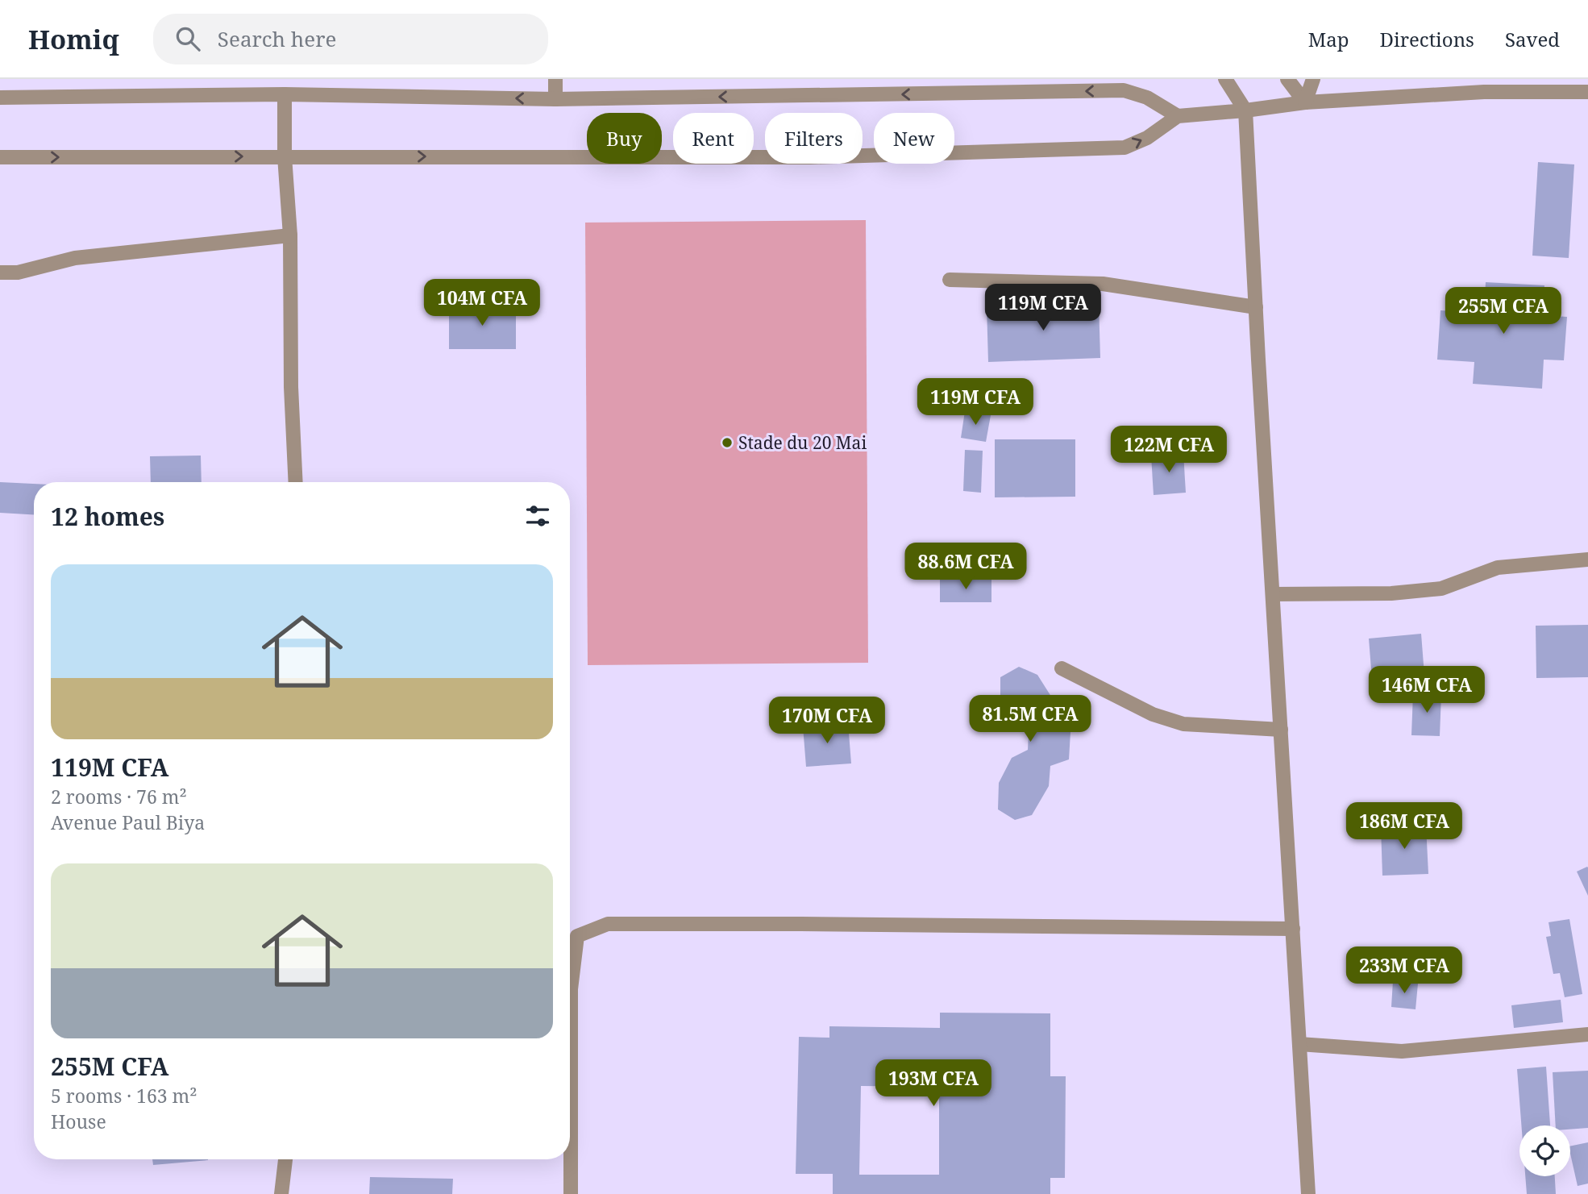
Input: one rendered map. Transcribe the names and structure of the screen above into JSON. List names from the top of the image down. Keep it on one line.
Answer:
{"places":["Stade du 20 Mai"],"page":{"header":"Homiq","search":"Search here","nav":["Map","Directions","Saved"],"chip":["Buy","Rent","Filters","New"],"price":["104M CFA","119M CFA","255M CFA","119M CFA","122M CFA","88.6M CFA","146M CFA","81.5M CFA","170M CFA","186M CFA","233M CFA","193M CFA"],"heading":"12 homes","list":[{"name":"119M CFA","note":"2 rooms · 76 m² · Avenue Paul Biya"},{"name":"255M CFA","note":"5 rooms · 163 m² · House"}]}}
